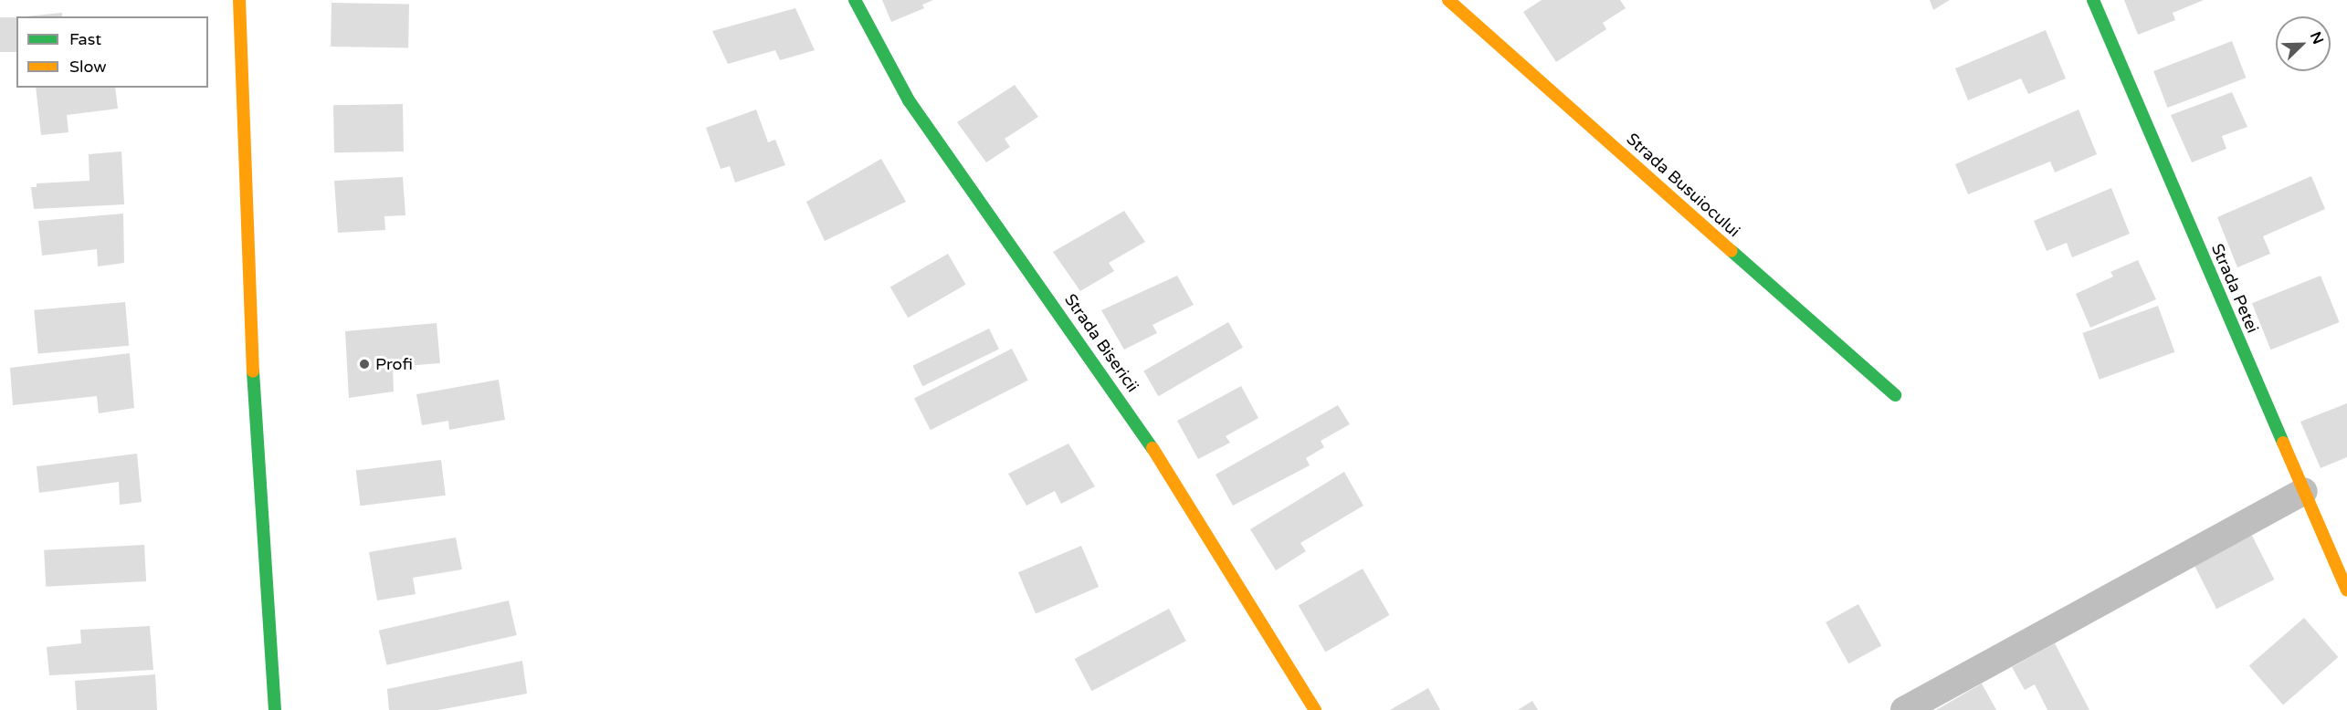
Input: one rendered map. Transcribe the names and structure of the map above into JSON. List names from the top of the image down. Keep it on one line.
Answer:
{"streets":{"street":["Strada Busuiocului","Strada Petei","Strada Bisericii"]},"places":["Profi"],"legend":["Fast","Slow"],"north":"top right"}
